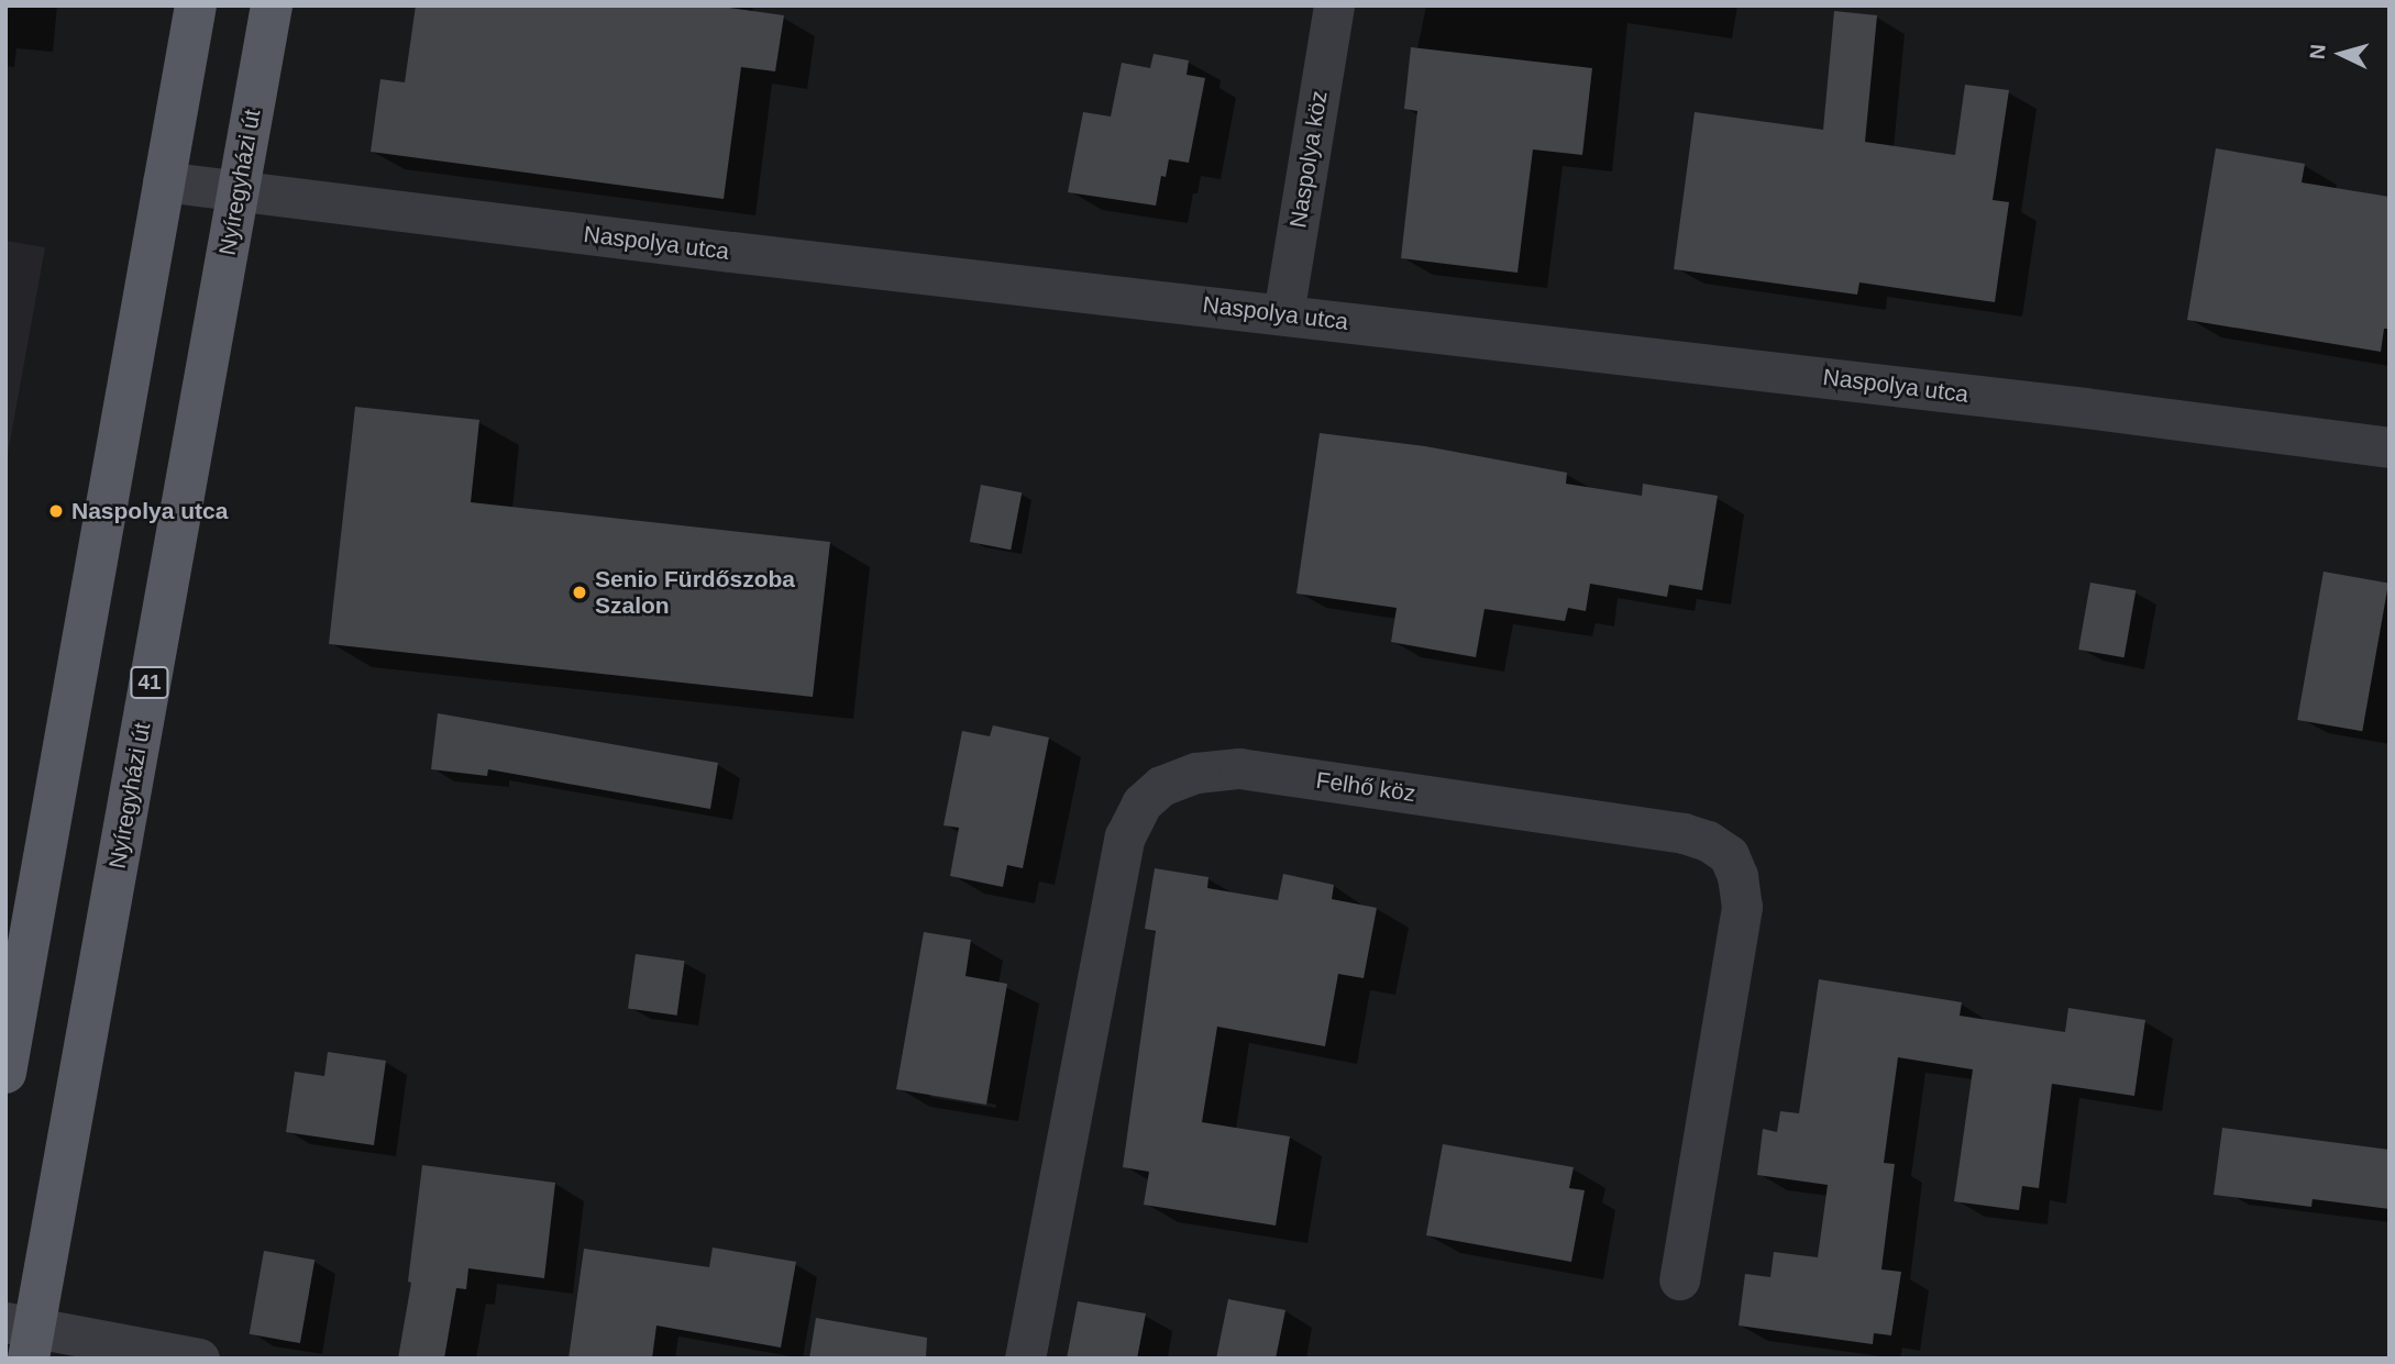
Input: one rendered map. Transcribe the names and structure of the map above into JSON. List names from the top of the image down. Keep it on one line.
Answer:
{"streets":{"main road":["Nyíregyházi út","41"],"street":["Naspolya köz","Naspolya utca","Felhő köz"]},"crossings":[["Naspolya köz","Naspolya utca"],["Nyíregyházi út","Naspolya utca"]],"places":["Naspolya utca","Senio Fürdőszoba Szalon"],"north":"left"}
